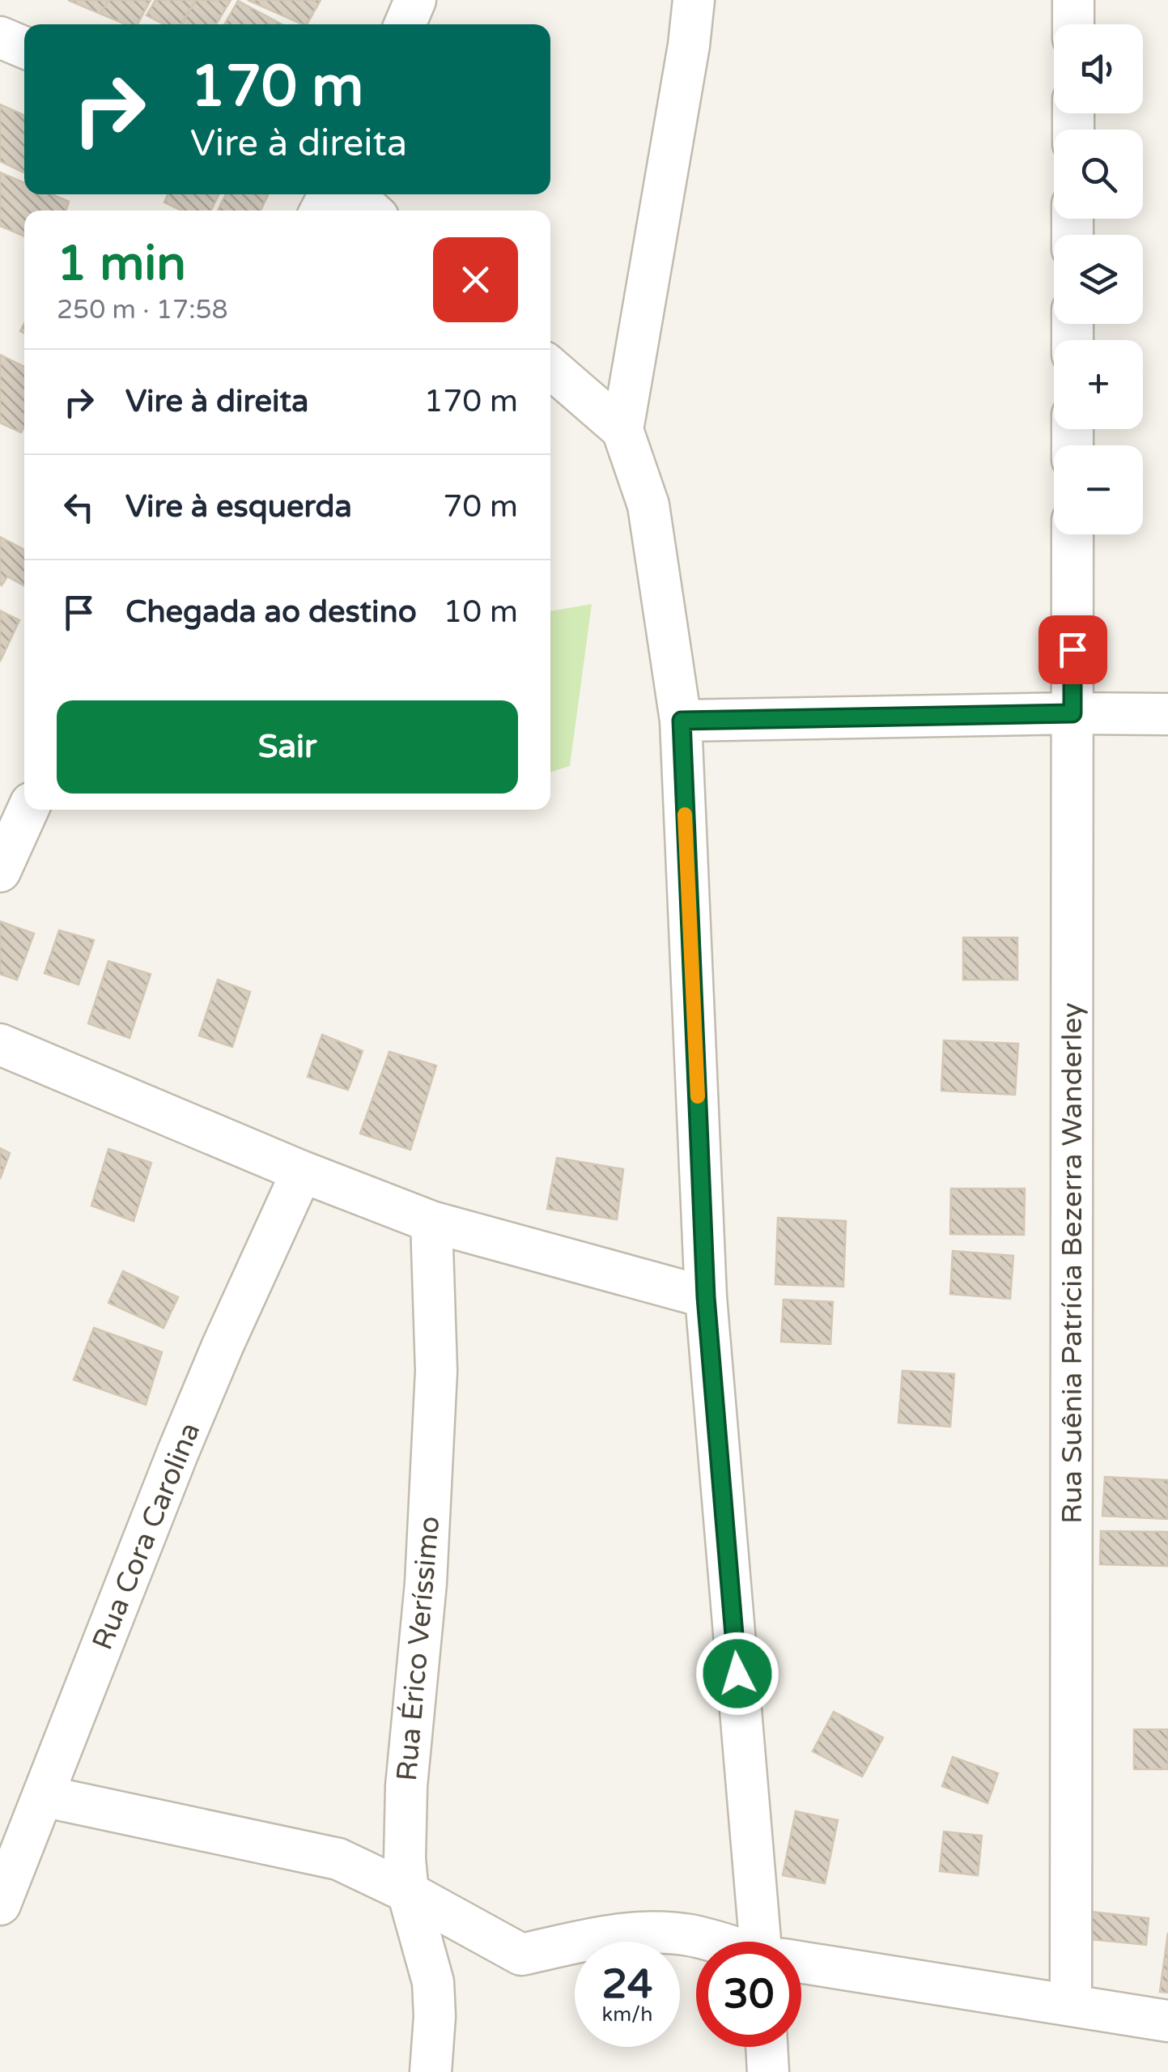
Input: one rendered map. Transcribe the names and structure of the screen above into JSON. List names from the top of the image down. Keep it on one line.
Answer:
{"streets":{"street":["Rua Suênia Patrícia Bezerra Wanderley","Rua Cora Carolina","Rua Érico Veríssimo"]},"page":{"map_buttons":["+","−"],"turn":["170 m","Vire à direita"],"heading":["1 min","250 m · 17:58"],"list":[{"name":"Vire à direita","value":"170 m"},{"name":"Vire à esquerda","value":"70 m"},{"name":"Chegada ao destino","value":"10 m"}],"buttons":"Sair","speed":"24 km/h","limit":"30"}}
